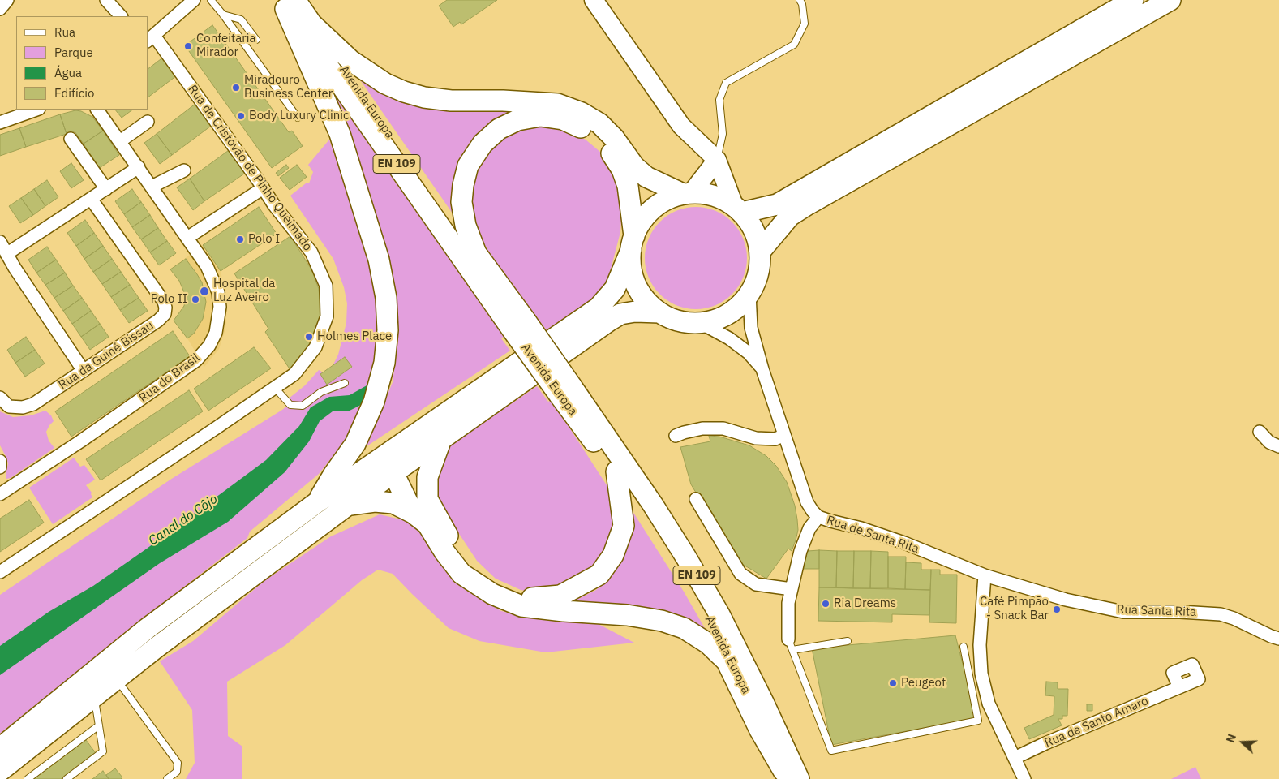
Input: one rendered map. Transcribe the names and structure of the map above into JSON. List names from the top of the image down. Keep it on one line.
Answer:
{"streets":{"main road":["Avenida Europa","EN 109"],"street":["Rua de Cristóvão de Pinho Queimado","Rua da Guiné Bissau","Rua do Brasil","Rua de Santa Rita","Rua Santa Rita","Rua de Santo Amaro"]},"crossings":[["Rua de Santa Rita","Rua Santa Rita"]],"water":["Canal do Côjo"],"places":["Confeitaria Mirador","Miradouro Business Center","Body Luxury Clinic","Polo I","Hospital da Luz Aveiro","Polo II","Holmes Place","Ria Dreams","Café Pimpão - Snack Bar","Peugeot"],"legend":["Rua","Parque","Água","Edifício"],"north":"left"}
